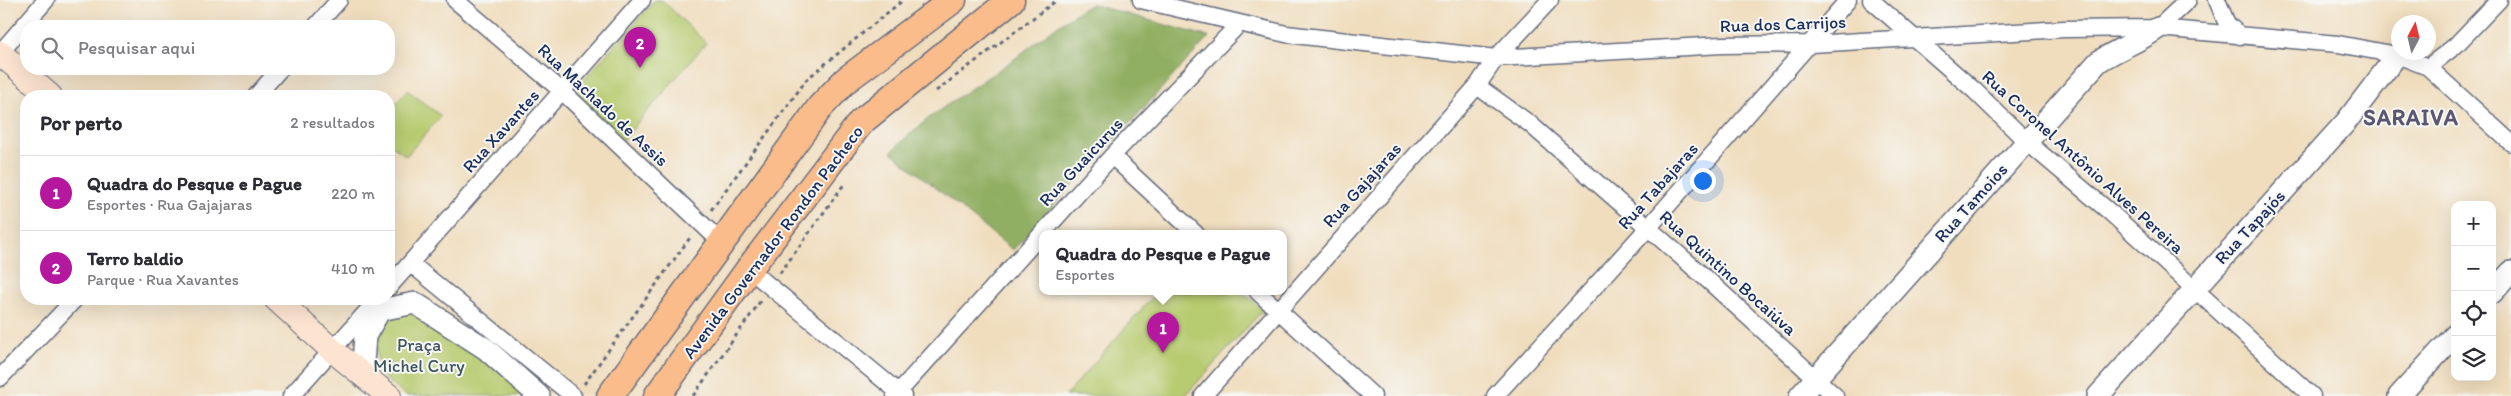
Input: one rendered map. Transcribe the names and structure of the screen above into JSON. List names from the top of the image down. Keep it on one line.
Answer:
{"streets":{"main road":["Avenida Governador Rondon Pacheco"],"street":["Rua dos Carrijos","Rua Machado de Assis","Rua Xavantes","Rua Guaicurus","Rua Coronel Antônio Alves Pereira","Rua Gajajaras","Rua Tabajaras","Rua Tamoios","Rua Tapajós","Rua Quintino Bocaiúva"]},"crossings":[["Rua dos Carrijos","Rua Guaicurus"],["Rua dos Carrijos","Rua Coronel Antônio Alves Pereira"],["Rua dos Carrijos","Rua Gajajaras"],["Rua dos Carrijos","Rua Tabajaras"],["Rua dos Carrijos","Rua Tamoios"],["Rua Machado de Assis","Rua Xavantes"],["Rua Coronel Antônio Alves Pereira","Rua Tamoios"],["Rua Coronel Antônio Alves Pereira","Rua Tapajós"],["Rua Gajajaras","Rua Quintino Bocaiúva"],["Rua Tabajaras","Rua Quintino Bocaiúva"],["Rua Tamoios","Rua Quintino Bocaiúva"]],"districts":["SARAIVA"],"parks":["Praça Michel Cury"],"north":"top","page":{"search":"Pesquisar aqui","pins":["2","1"],"heading":["Por perto","2 resultados"],"list":[{"mark":"1","name":"Quadra do Pesque e Pague","note":"Esportes · Rua Gajajaras","value":"220 m"},{"mark":"2","name":"Terro baldio","note":"Parque · Rua Xavantes","value":"410 m"}],"map_buttons":["+","−"],"popup":["Quadra do Pesque e Pague","Esportes"]}}
